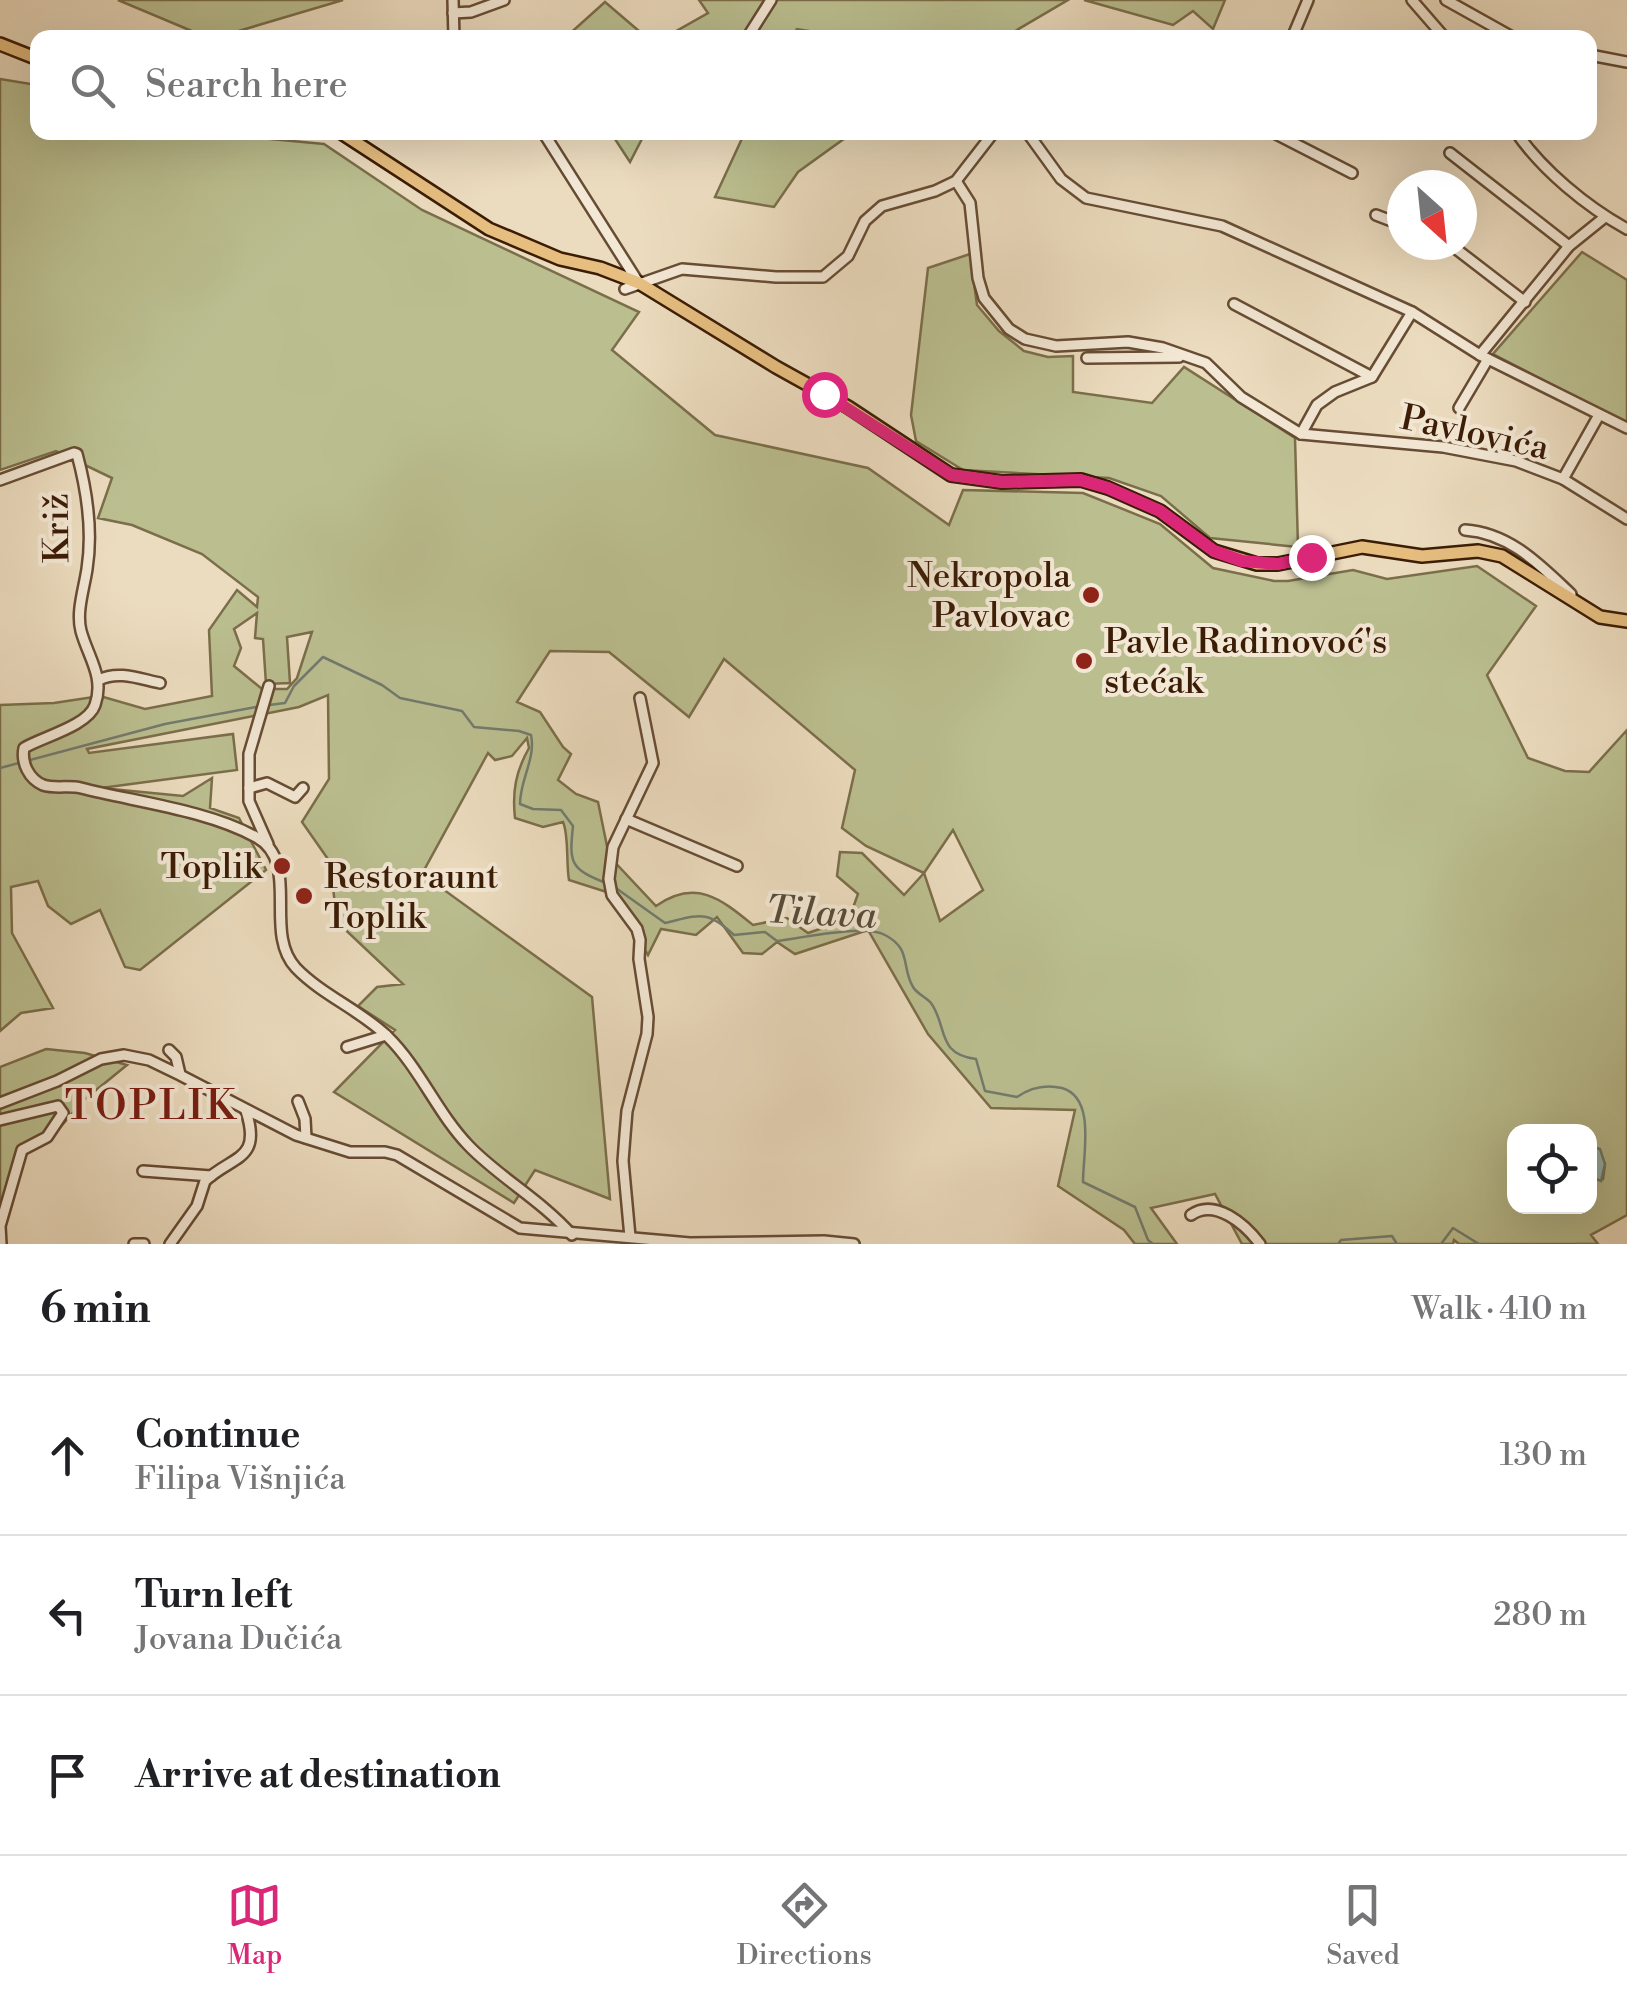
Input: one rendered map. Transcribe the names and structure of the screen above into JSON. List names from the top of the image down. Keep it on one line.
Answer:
{"streets":{"street":["Pavlovića","Križ"]},"districts":["TOPLIK"],"water":["Tilava"],"places":["Nekropola Pavlovac","Pavle Radinovoć's stećak","Toplik","Restoraunt Toplik"],"north":"bottom right","page":{"search":"Search here","heading":["6 min","Walk · 410 m"],"list":[["Continue","Filipa Višnjića","130 m"],["Turn left","Jovana Dučića","280 m"],"Arrive at destination"],"nav":["Map","Directions","Saved"]}}
